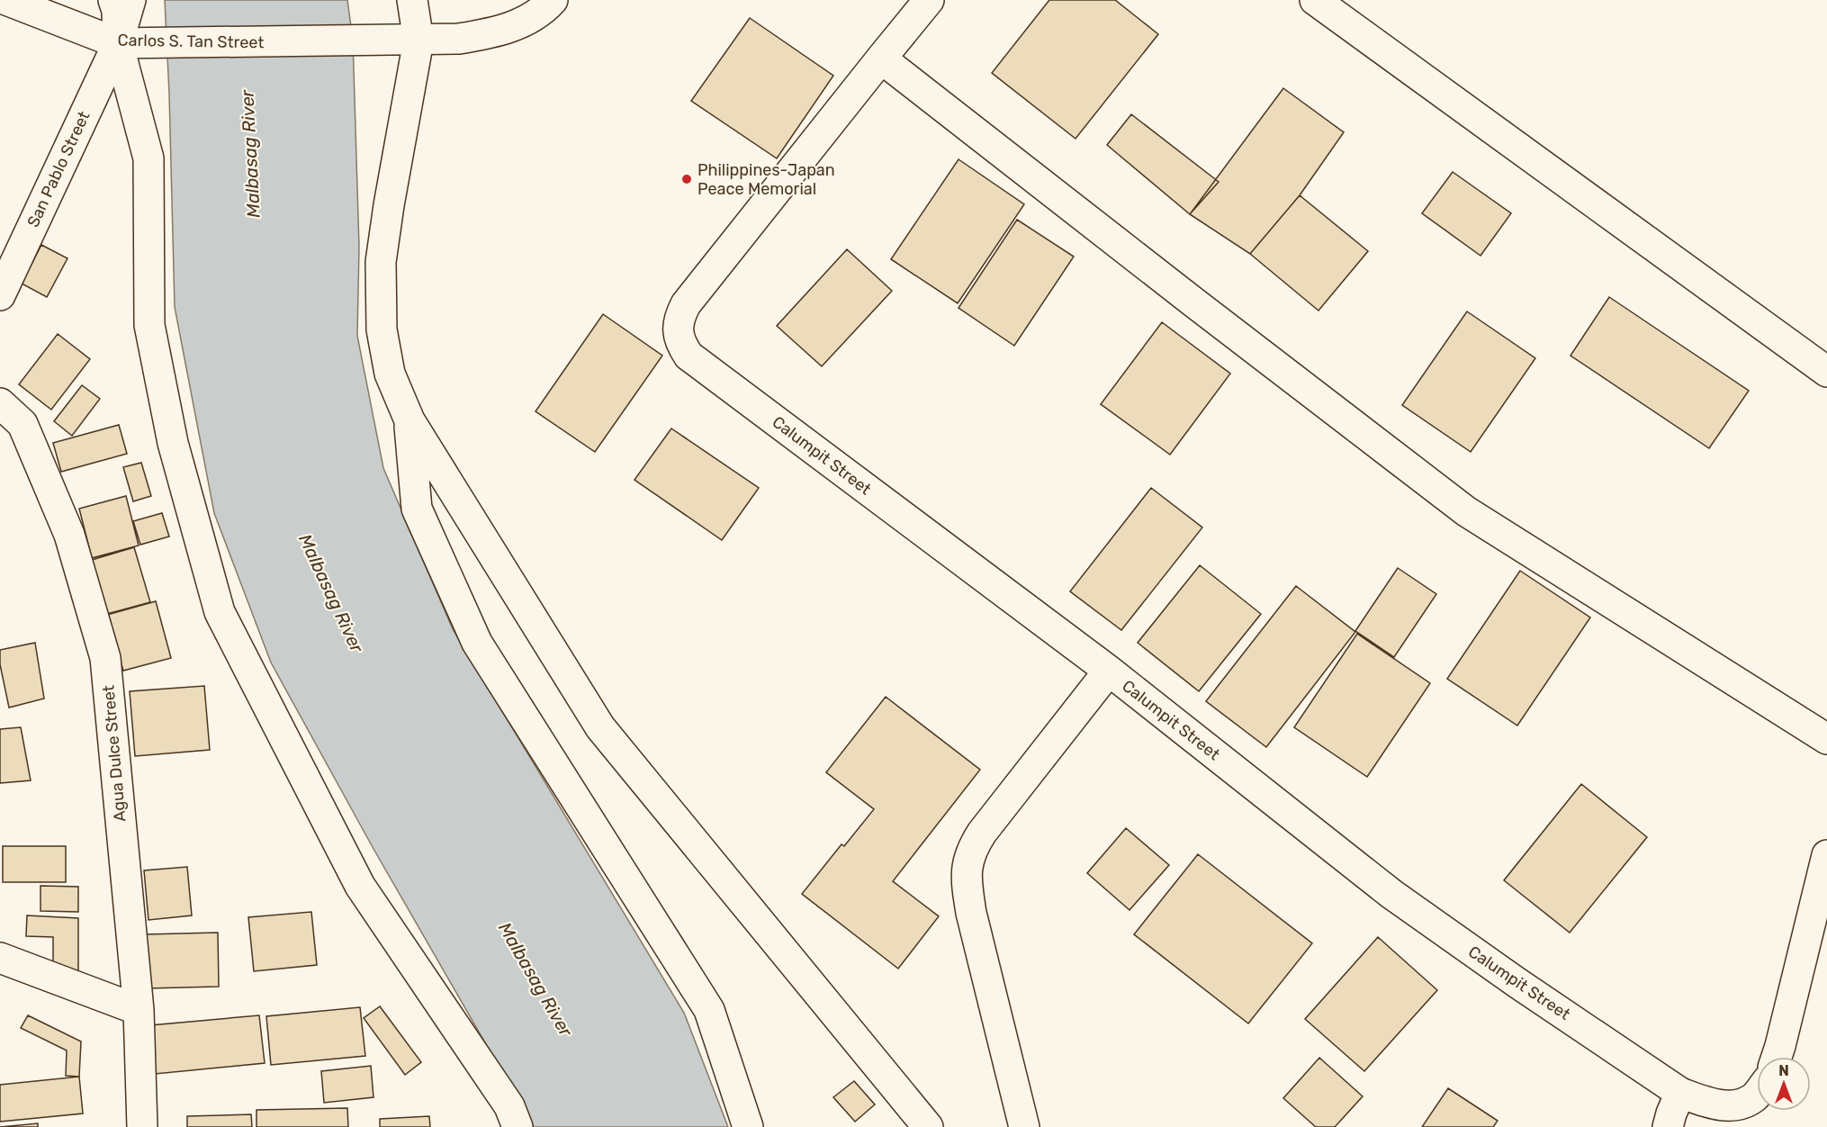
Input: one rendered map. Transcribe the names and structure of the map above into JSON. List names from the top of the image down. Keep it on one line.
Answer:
{"streets":{"street":["Carlos S. Tan Street","San Pablo Street","Calumpit Street","Agua Dulce Street"]},"crossings":[["Carlos S. Tan Street","San Pablo Street"]],"water":["Malbasag River"],"places":["Philippines-Japan Peace Memorial"],"north":"top"}
